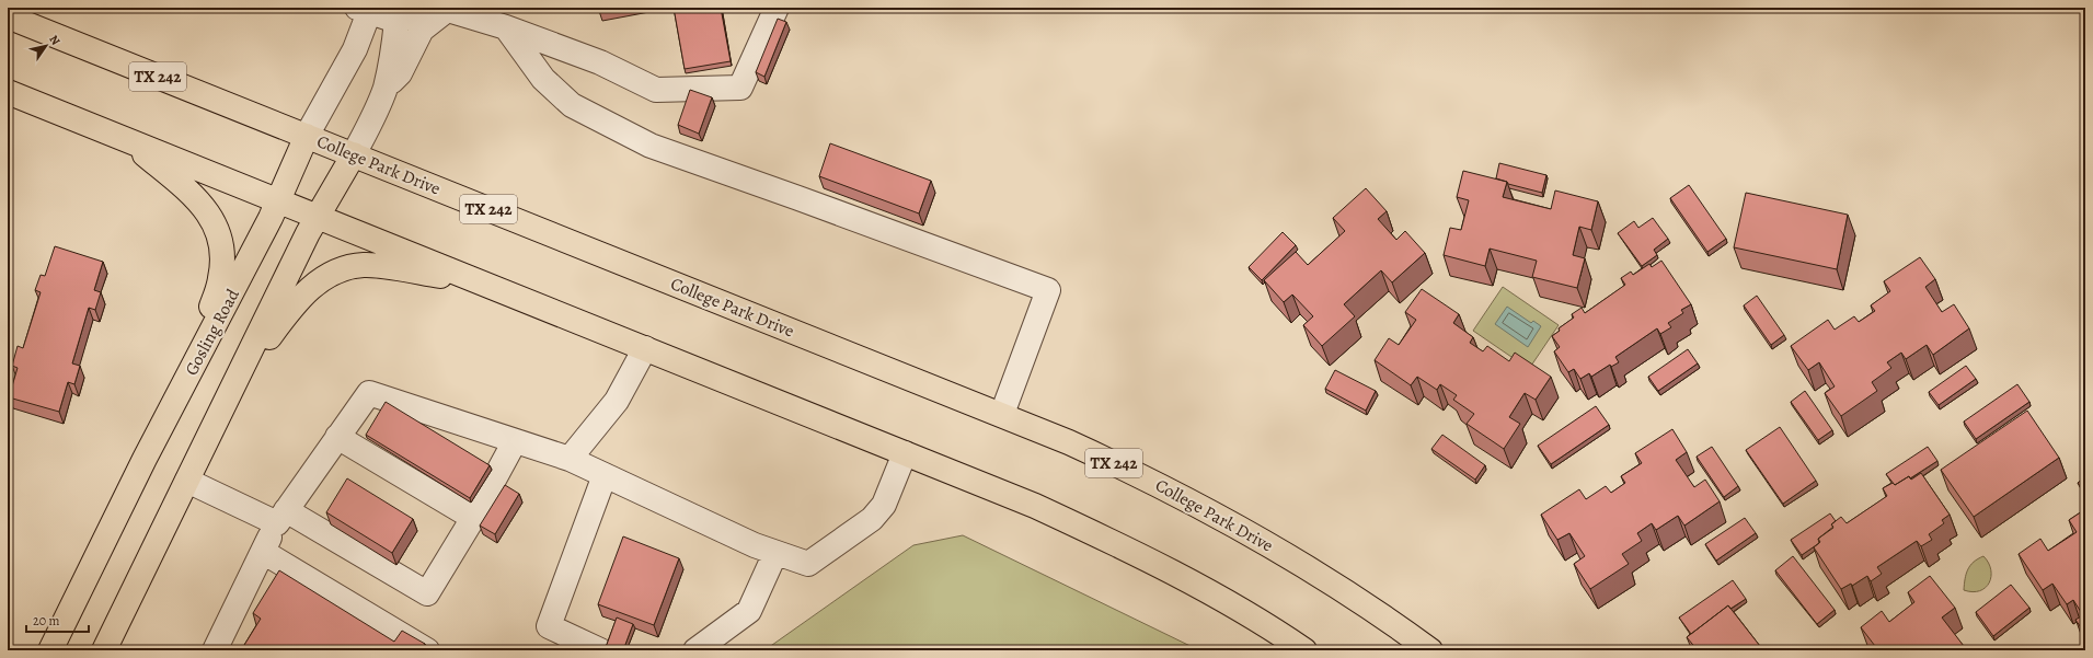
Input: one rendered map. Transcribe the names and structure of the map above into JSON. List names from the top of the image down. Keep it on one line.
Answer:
{"streets":{"main road":["TX 242","College Park Drive","Gosling Road"]},"crossings":[["College Park Drive","Gosling Road"]],"scale_bar":"20 m","north":"top right"}
